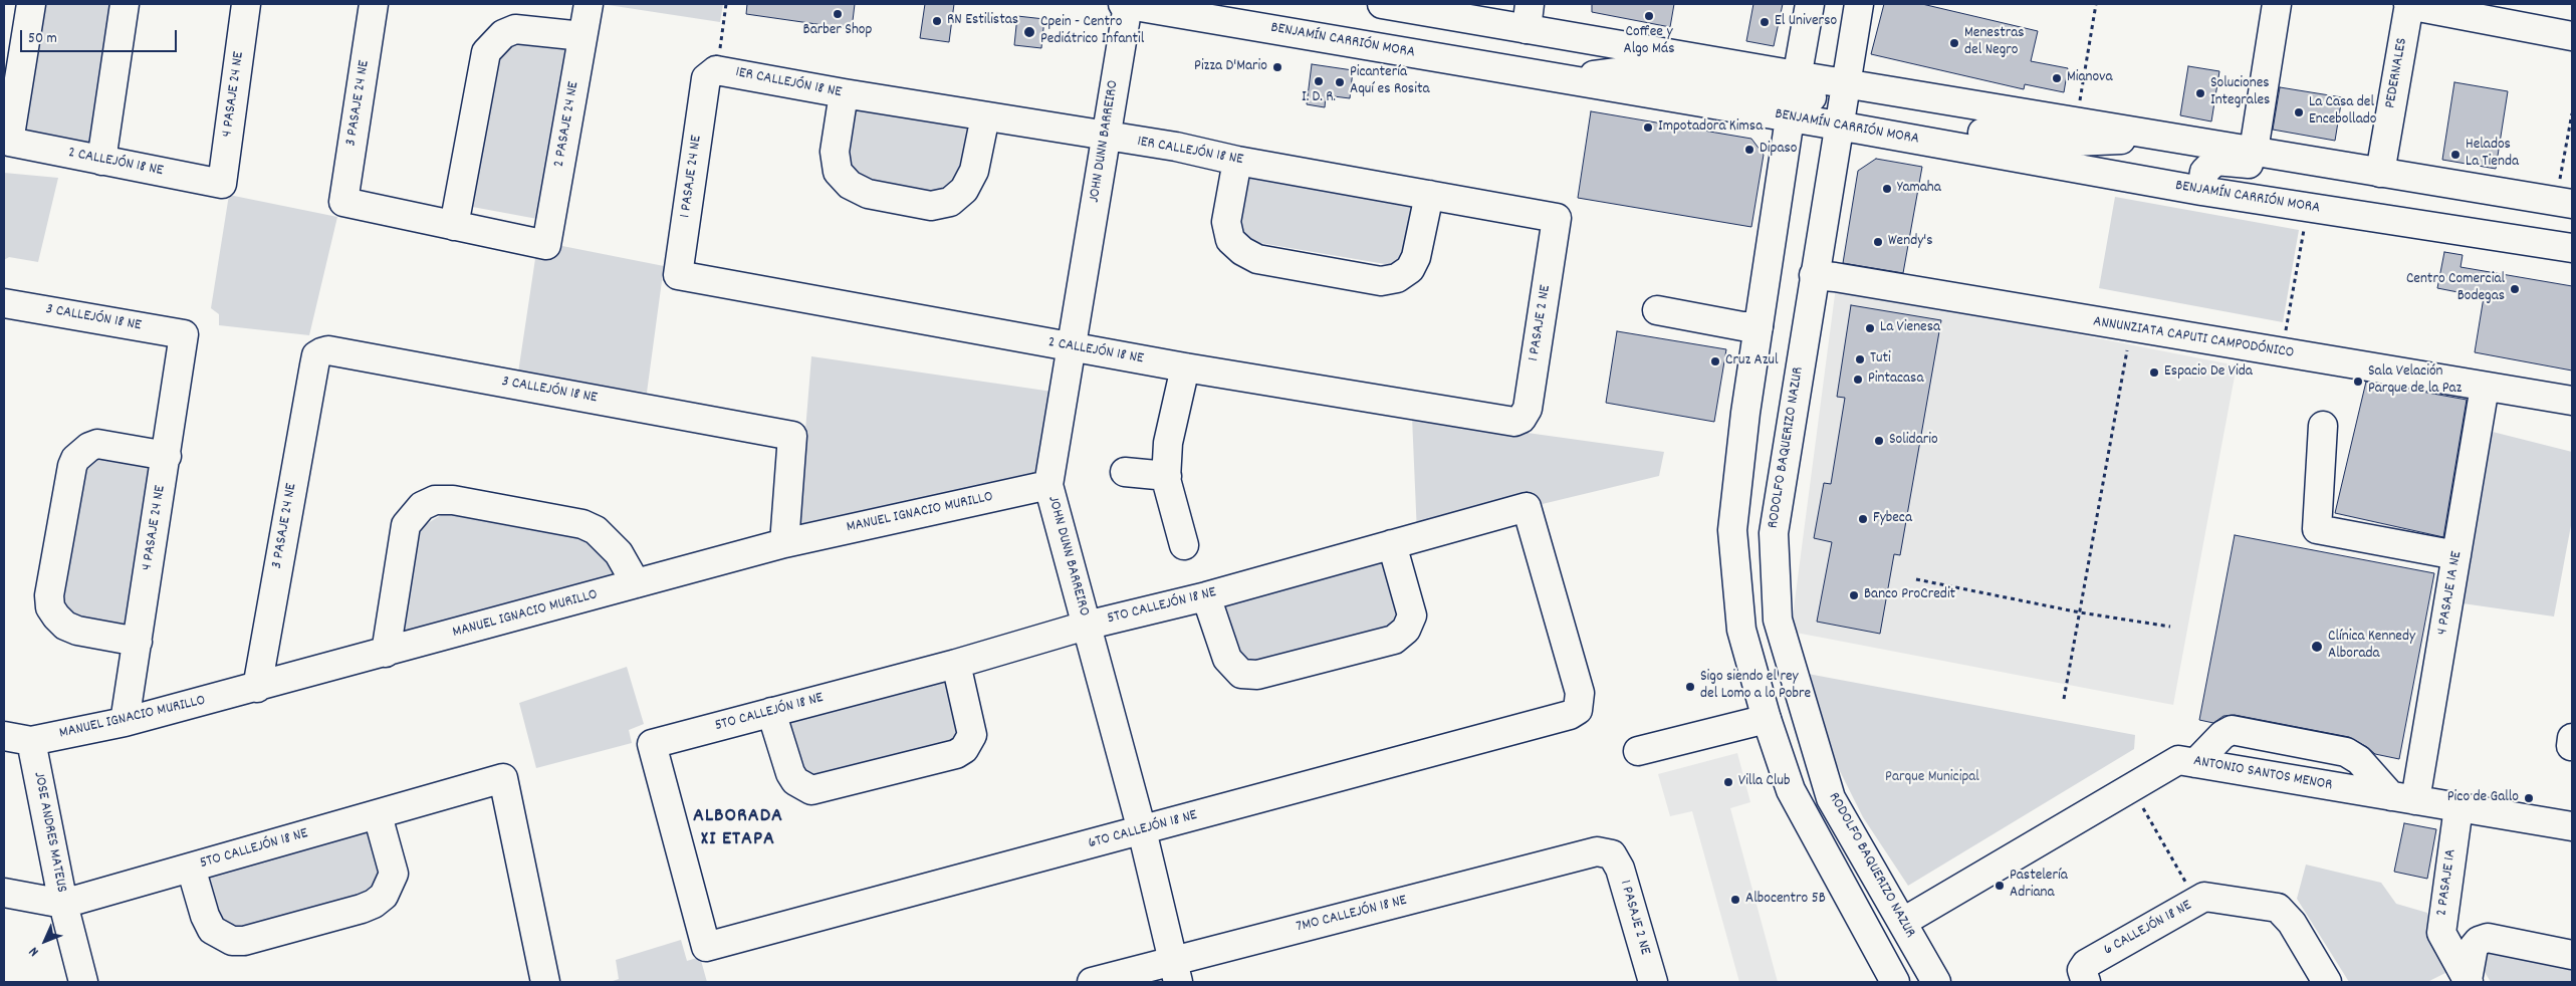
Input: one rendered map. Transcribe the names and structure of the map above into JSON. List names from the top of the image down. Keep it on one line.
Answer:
{"streets":{"street":["BENJAMÍN CARRIÓN MORA","PEDERNALES","1ER CALLEJÓN 18 NE","4 PASAJE 24 NE","3 PASAJE 24 NE","2 PASAJE 24 NE","JOHN DUNN BARREIRO","2 CALLEJÓN 18 NE","1 PASAJE 24 NE","3 CALLEJÓN 18 NE","1 PASAJE 2 NE","ANNUNZIATA CAPUTI CAMPODÓNICO","RODOLFO BAQUERIZO NAZUR","MANUEL IGNACIO MURILLO","4 PASAJE 1A NE","5TO CALLEJÓN 18 NE","ANTONIO SANTOS MENOR","6TO CALLEJÓN 18 NE","JOSE ANDRES MATEUS","2 PASAJE 1A","7MO CALLEJÓN 18 NE","6 CALLEJÓN 18 NE"]},"crossings":[["BENJAMÍN CARRIÓN MORA","PEDERNALES"],["BENJAMÍN CARRIÓN MORA","JOHN DUNN BARREIRO"],["BENJAMÍN CARRIÓN MORA","RODOLFO BAQUERIZO NAZUR"],["1ER CALLEJÓN 18 NE","JOHN DUNN BARREIRO"],["1ER CALLEJÓN 18 NE","1 PASAJE 24 NE"],["1ER CALLEJÓN 18 NE","1 PASAJE 2 NE"],["4 PASAJE 24 NE","2 CALLEJÓN 18 NE"],["4 PASAJE 24 NE","3 CALLEJÓN 18 NE"],["4 PASAJE 24 NE","MANUEL IGNACIO MURILLO"],["3 PASAJE 24 NE","2 PASAJE 24 NE"],["3 PASAJE 24 NE","3 CALLEJÓN 18 NE"],["3 PASAJE 24 NE","MANUEL IGNACIO MURILLO"],["JOHN DUNN BARREIRO","2 CALLEJÓN 18 NE"],["JOHN DUNN BARREIRO","MANUEL IGNACIO MURILLO"],["JOHN DUNN BARREIRO","5TO CALLEJÓN 18 NE"],["JOHN DUNN BARREIRO","6TO CALLEJÓN 18 NE"],["JOHN DUNN BARREIRO","7MO CALLEJÓN 18 NE"],["2 CALLEJÓN 18 NE","1 PASAJE 24 NE"],["2 CALLEJÓN 18 NE","1 PASAJE 2 NE"],["3 CALLEJÓN 18 NE","MANUEL IGNACIO MURILLO"],["1 PASAJE 2 NE","7MO CALLEJÓN 18 NE"],["ANNUNZIATA CAPUTI CAMPODÓNICO","RODOLFO BAQUERIZO NAZUR"],["ANNUNZIATA CAPUTI CAMPODÓNICO","4 PASAJE 1A NE"],["RODOLFO BAQUERIZO NAZUR","ANTONIO SANTOS MENOR"],["MANUEL IGNACIO MURILLO","JOSE ANDRES MATEUS"],["4 PASAJE 1A NE","ANTONIO SANTOS MENOR"],["5TO CALLEJÓN 18 NE","6TO CALLEJÓN 18 NE"],["5TO CALLEJÓN 18 NE","JOSE ANDRES MATEUS"],["ANTONIO SANTOS MENOR","2 PASAJE 1A"]],"districts":["ALBORADA XI ETAPA"],"parks":["Parque Municipal"],"places":["Barber Shop","Coffee y Algo Más","RN Estilistas","El Universo","Cpein - Centro Pediátrico Infantil","Menestras del Negro","Pizza D'Mario","Mianova","I. D. R.","Picantería Aquí es Rosita","Soluciones Integrales","La Casa del Encebollado","Impotadora Kimsa","Dipaso","Helados La Tienda","Yamaha","Wendy's","Centro Comercial Bodegas","La Vienesa","Tuti","Cruz Azul","Espacio De Vida","Pintacasa","Sala Velación Parque de la Paz","Solidario","Fybeca","Banco ProCredit","Clínica Kennedy Alborada","Sigo siendo el rey del Lomo a lo Pobre","Villa Club","Pico de Gallo","Pastelería Adriana","Albocentro 5B"],"scale_bar":"50 m","north":"bottom left"}
